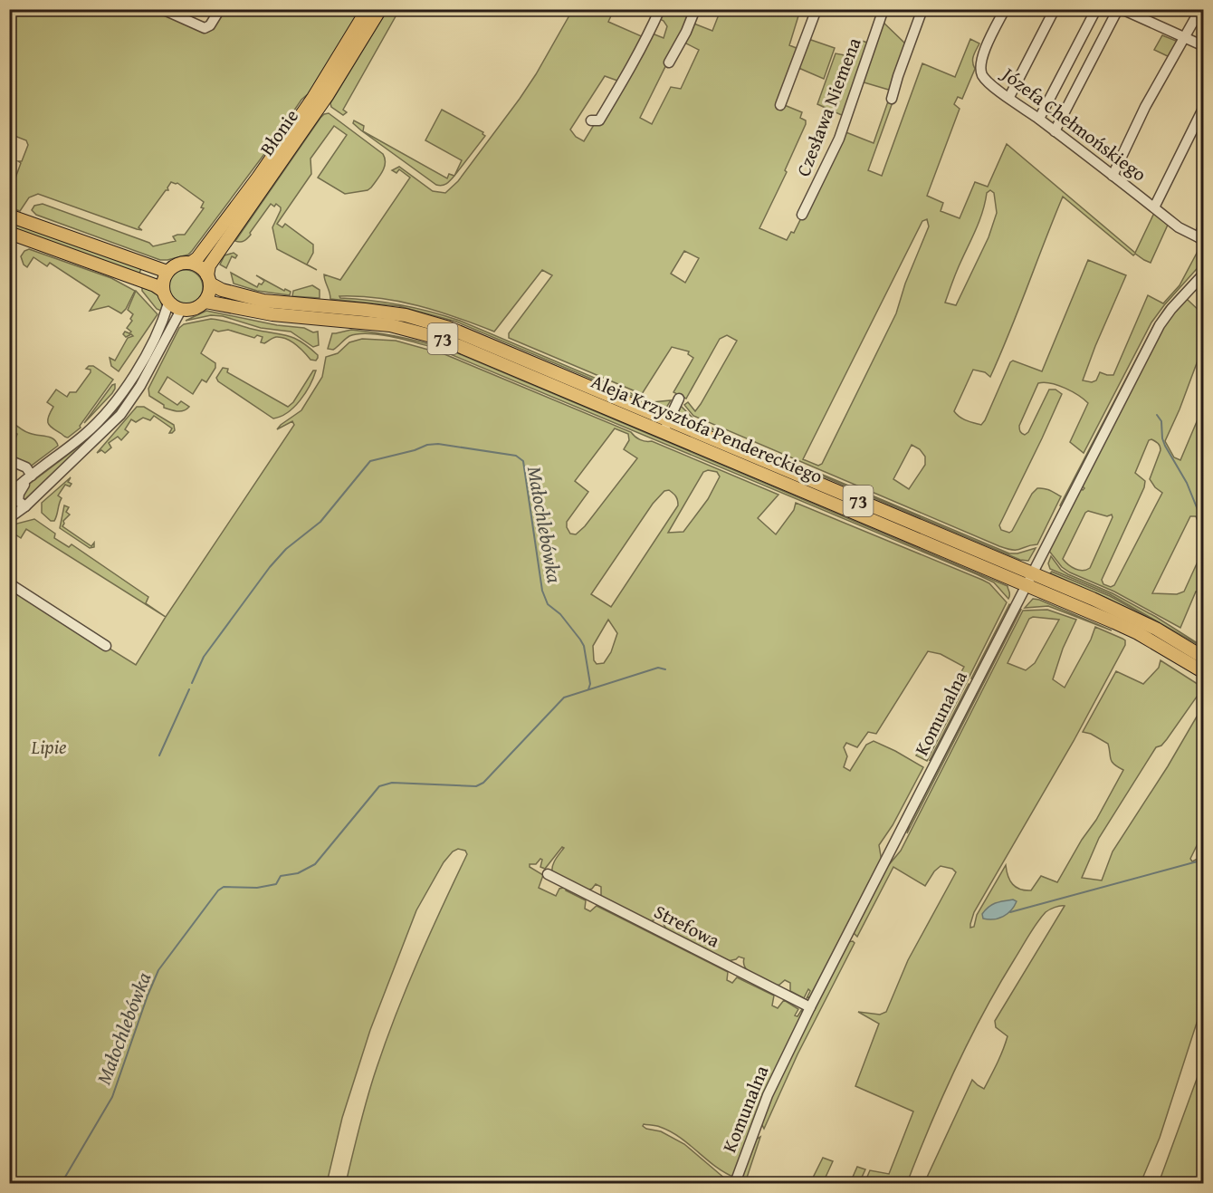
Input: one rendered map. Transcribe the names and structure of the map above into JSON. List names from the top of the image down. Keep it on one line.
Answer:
{"streets":{"main road":["Błonie","73","Aleja Krzysztofa Pendereckiego"],"street":["Czesława Niemena","Józefa Chełmońskiego","Komunalna","Strefowa"]},"crossings":[["Błonie","73"],["Błonie","Aleja Krzysztofa Pendereckiego"],["73","Aleja Krzysztofa Pendereckiego"],["Aleja Krzysztofa Pendereckiego","Komunalna"],["Komunalna","Strefowa"]],"water":["Małochlebówka"],"parks":["Lipie"]}
